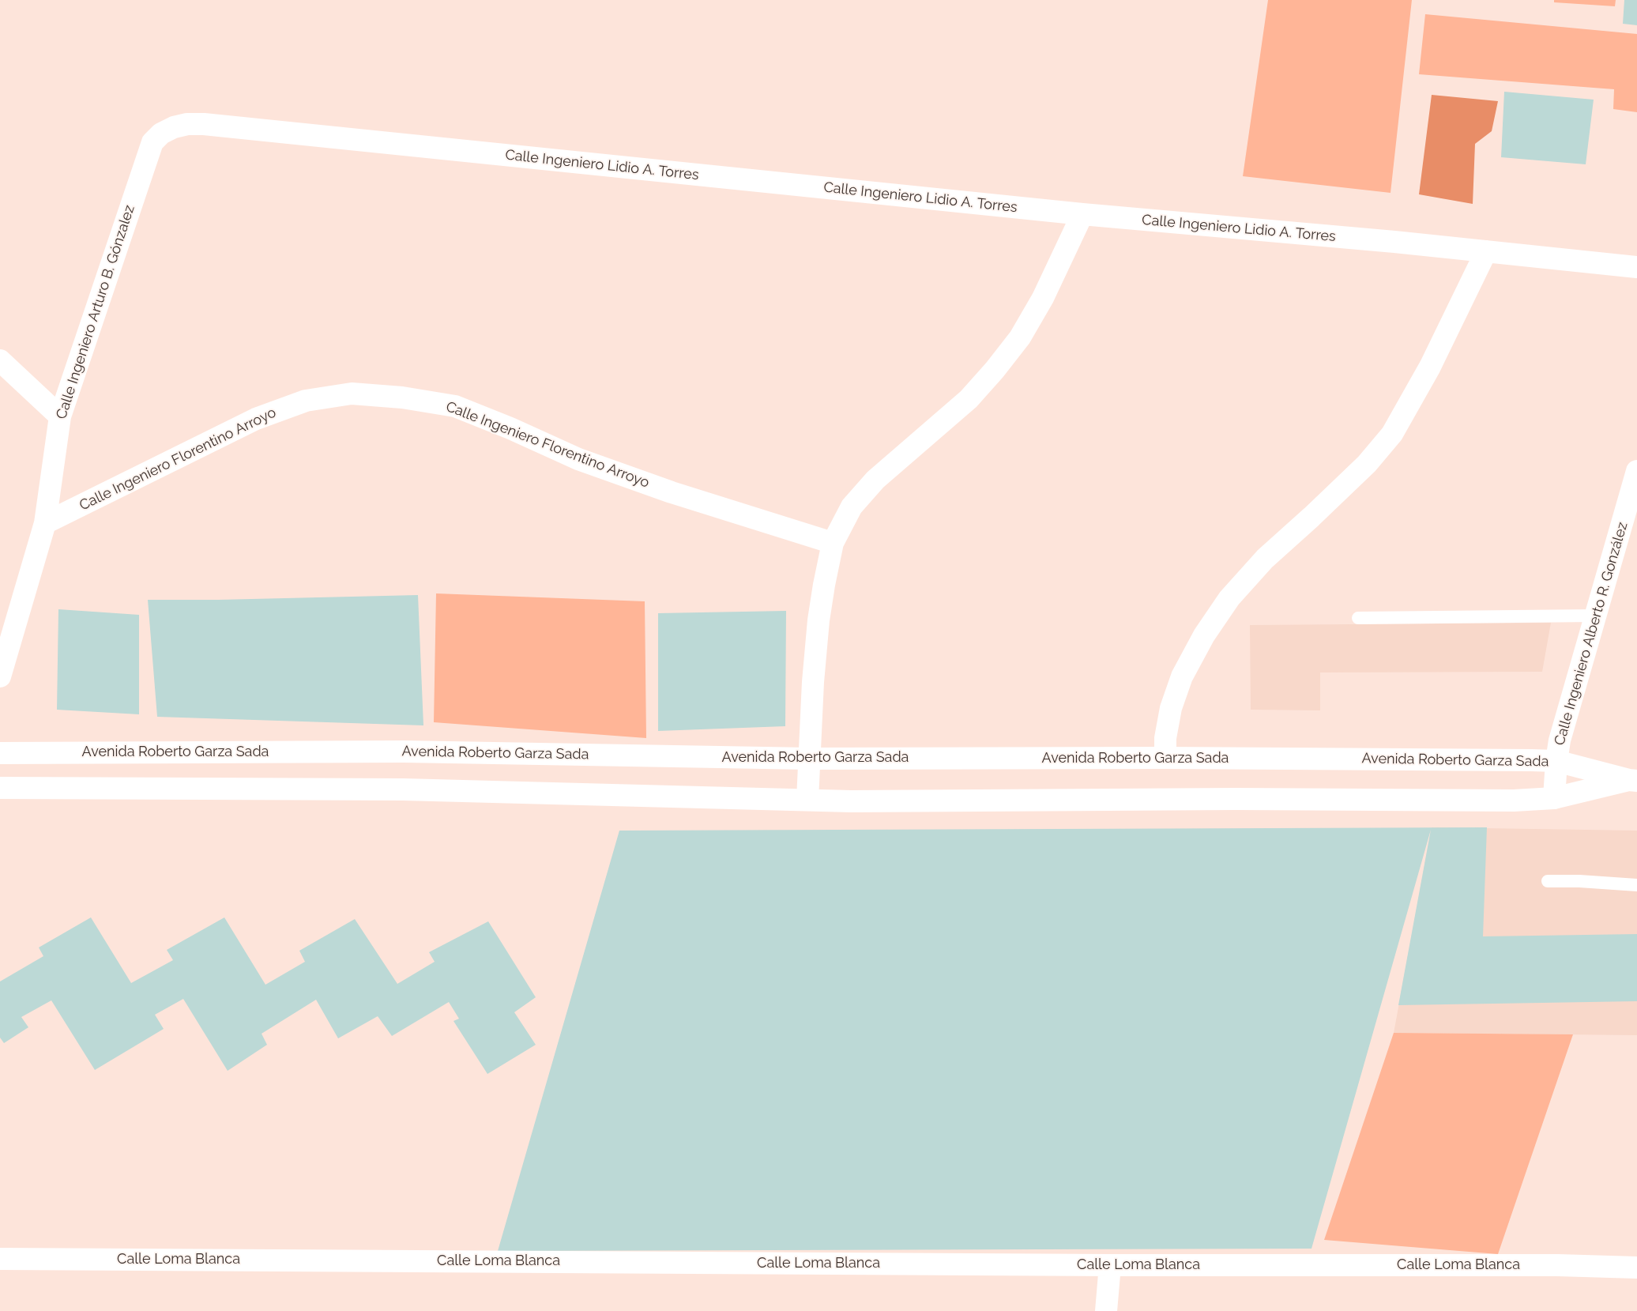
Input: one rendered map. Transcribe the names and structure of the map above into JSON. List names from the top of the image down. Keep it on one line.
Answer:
{"streets":{"street":["Calle Ingeniero Lidio A. Torres","Calle Ingeniero Arturo B. Gónzalez","Calle Ingeniero Florentino Arroyo","Calle Ingeniero Alberto R. González","Avenida Roberto Garza Sada","Calle Loma Blanca"]},"crossings":[["Calle Ingeniero Lidio A. Torres","Calle Ingeniero Arturo B. Gónzalez"],["Calle Ingeniero Arturo B. Gónzalez","Calle Ingeniero Florentino Arroyo"],["Calle Ingeniero Alberto R. González","Avenida Roberto Garza Sada"]]}
